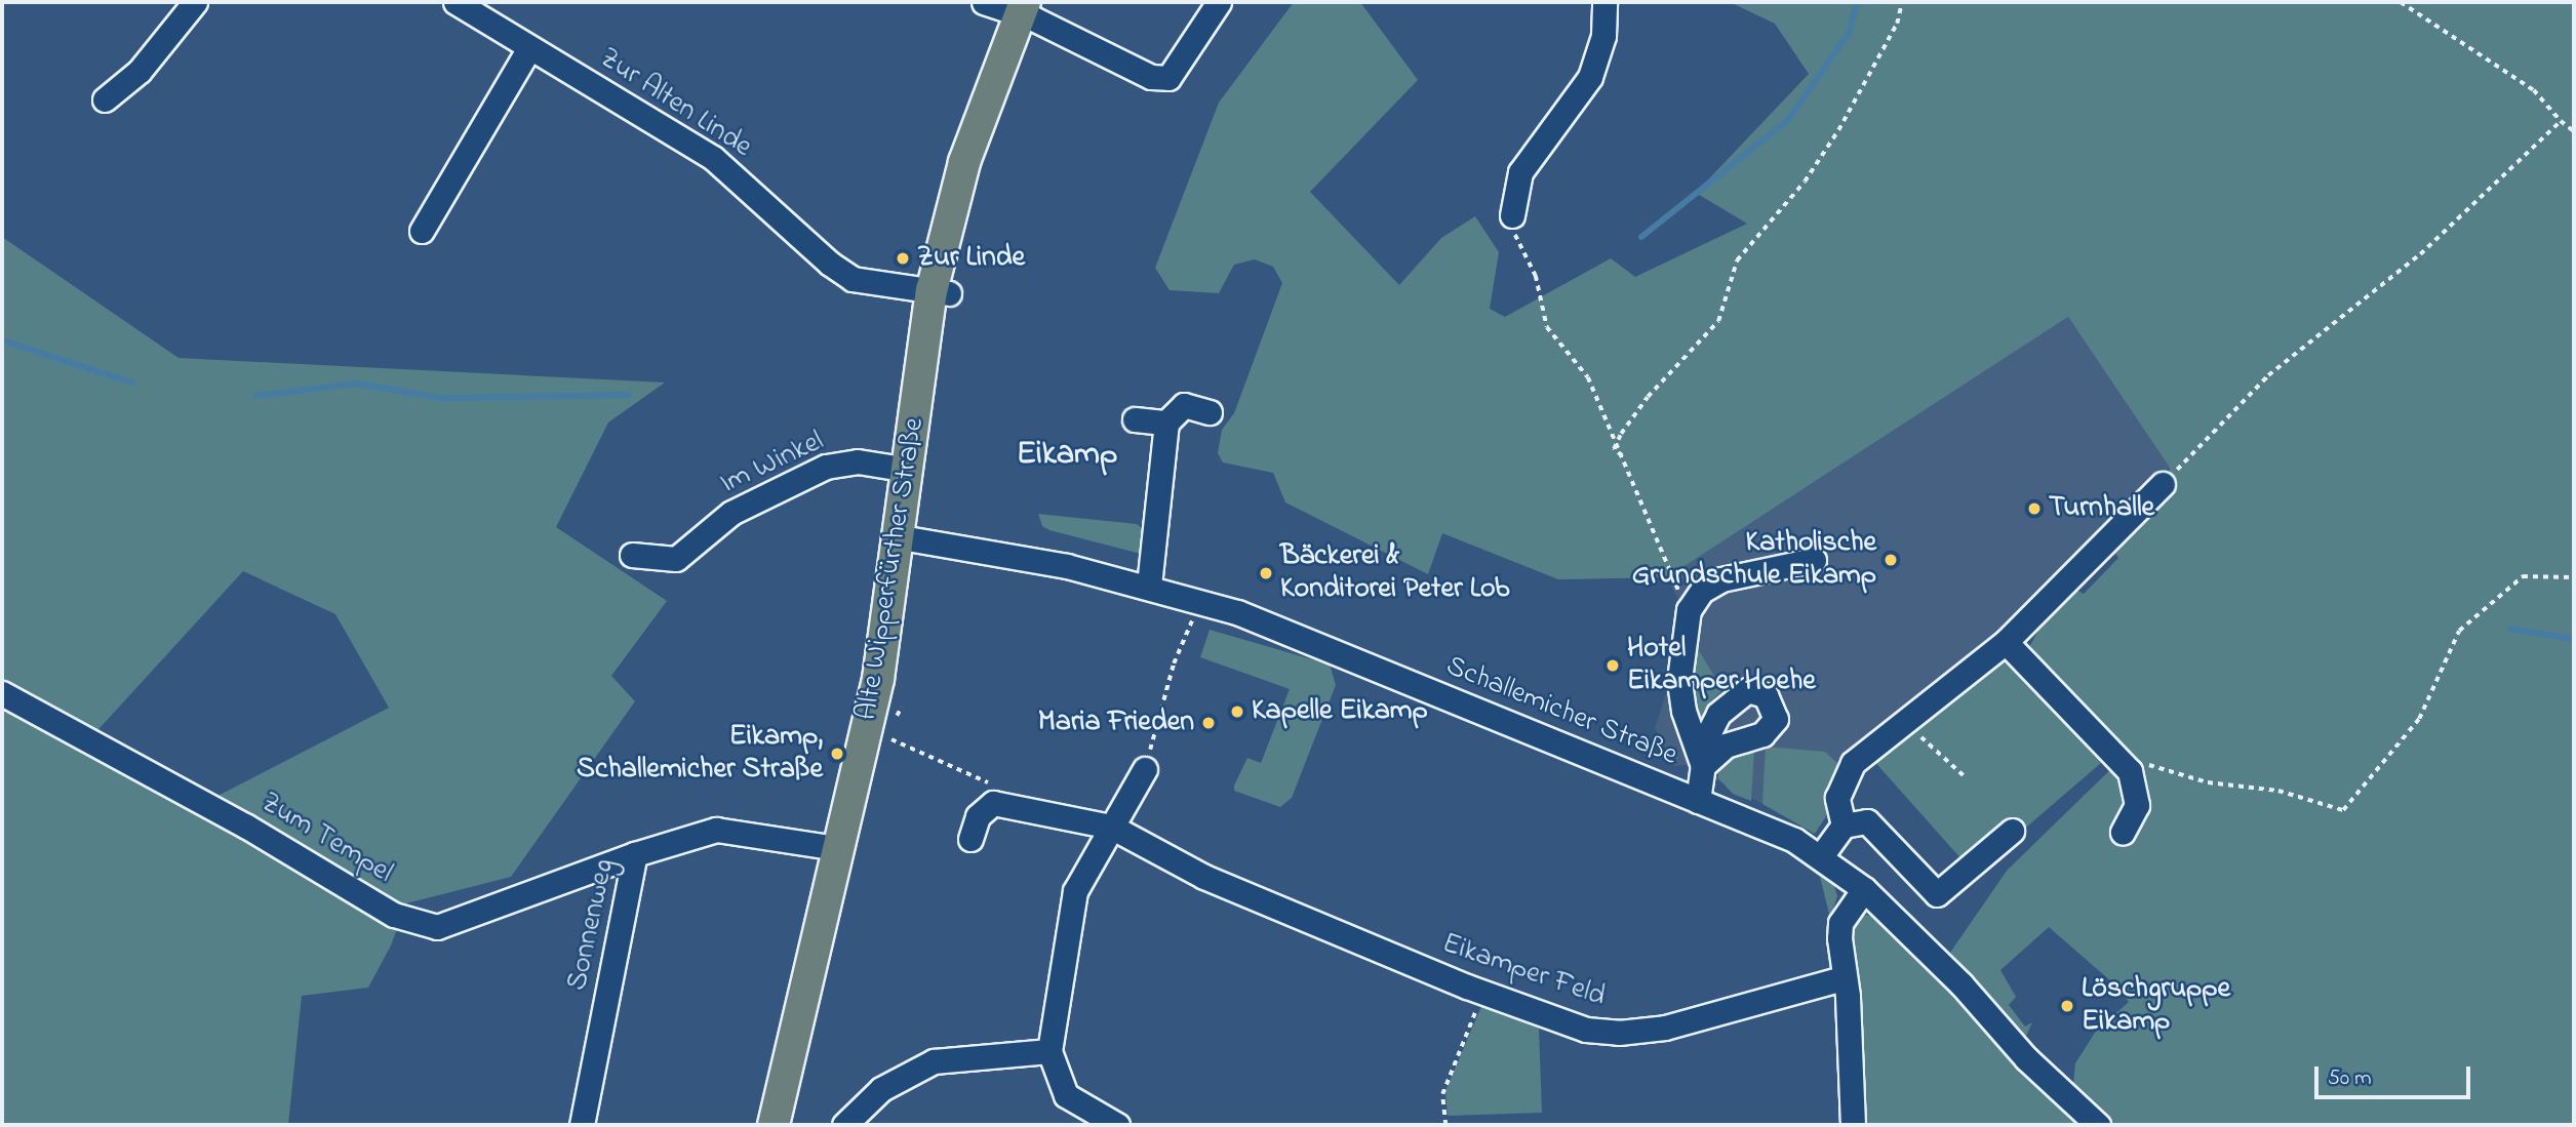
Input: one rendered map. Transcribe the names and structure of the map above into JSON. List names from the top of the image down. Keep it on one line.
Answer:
{"streets":{"main road":["Alte Wipperfürther Straße"],"street":["Zur Alten Linde","Im Winkel","Schallemicher Straße","Zum Tempel","Sonnenweg","Eikamper Feld"]},"crossings":[["Zur Alten Linde","Alte Wipperfürther Straße"],["Im Winkel","Alte Wipperfürther Straße"],["Alte Wipperfürther Straße","Schallemicher Straße"],["Alte Wipperfürther Straße","Sonnenweg"],["Zum Tempel","Sonnenweg"]],"districts":["Eikamp"],"places":["Zur Linde","Turnhalle","Katholische Grundschule Eikamp","Bäckerei & Konditorei Peter Lob","Hotel Eikamper Hoehe","Kapelle Eikamp","Maria Frieden","Eikamp, Schallemicher Straße","Löschgruppe Eikamp"],"scale_bar":"50 m"}
